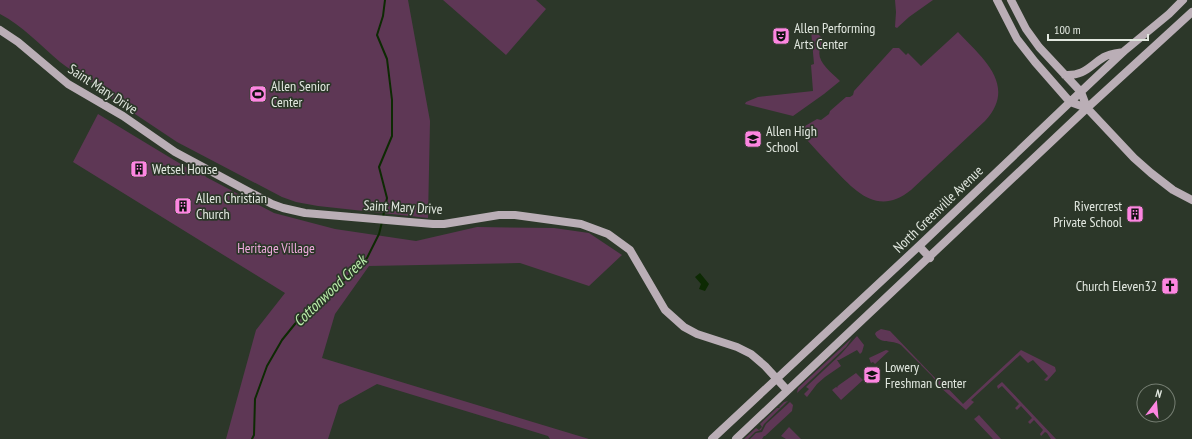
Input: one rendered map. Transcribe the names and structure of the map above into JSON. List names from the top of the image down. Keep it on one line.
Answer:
{"streets":{"main road":["Saint Mary Drive","North Greenville Avenue"]},"crossings":[["Saint Mary Drive","North Greenville Avenue"]],"water":["Cottonwood Creek"],"parks":["Heritage Village"],"places":{"theatre":["Allen Performing Arts Center"],"sports":["Allen Senior Center"],"school or university":["Allen High School","Lowery Freshman Center"],"building":["Wetsel House","Allen Christian Church","Rivercrest Private School"],"church":["Church Eleven32"]},"scale_bar":"100 m","north":"top"}
